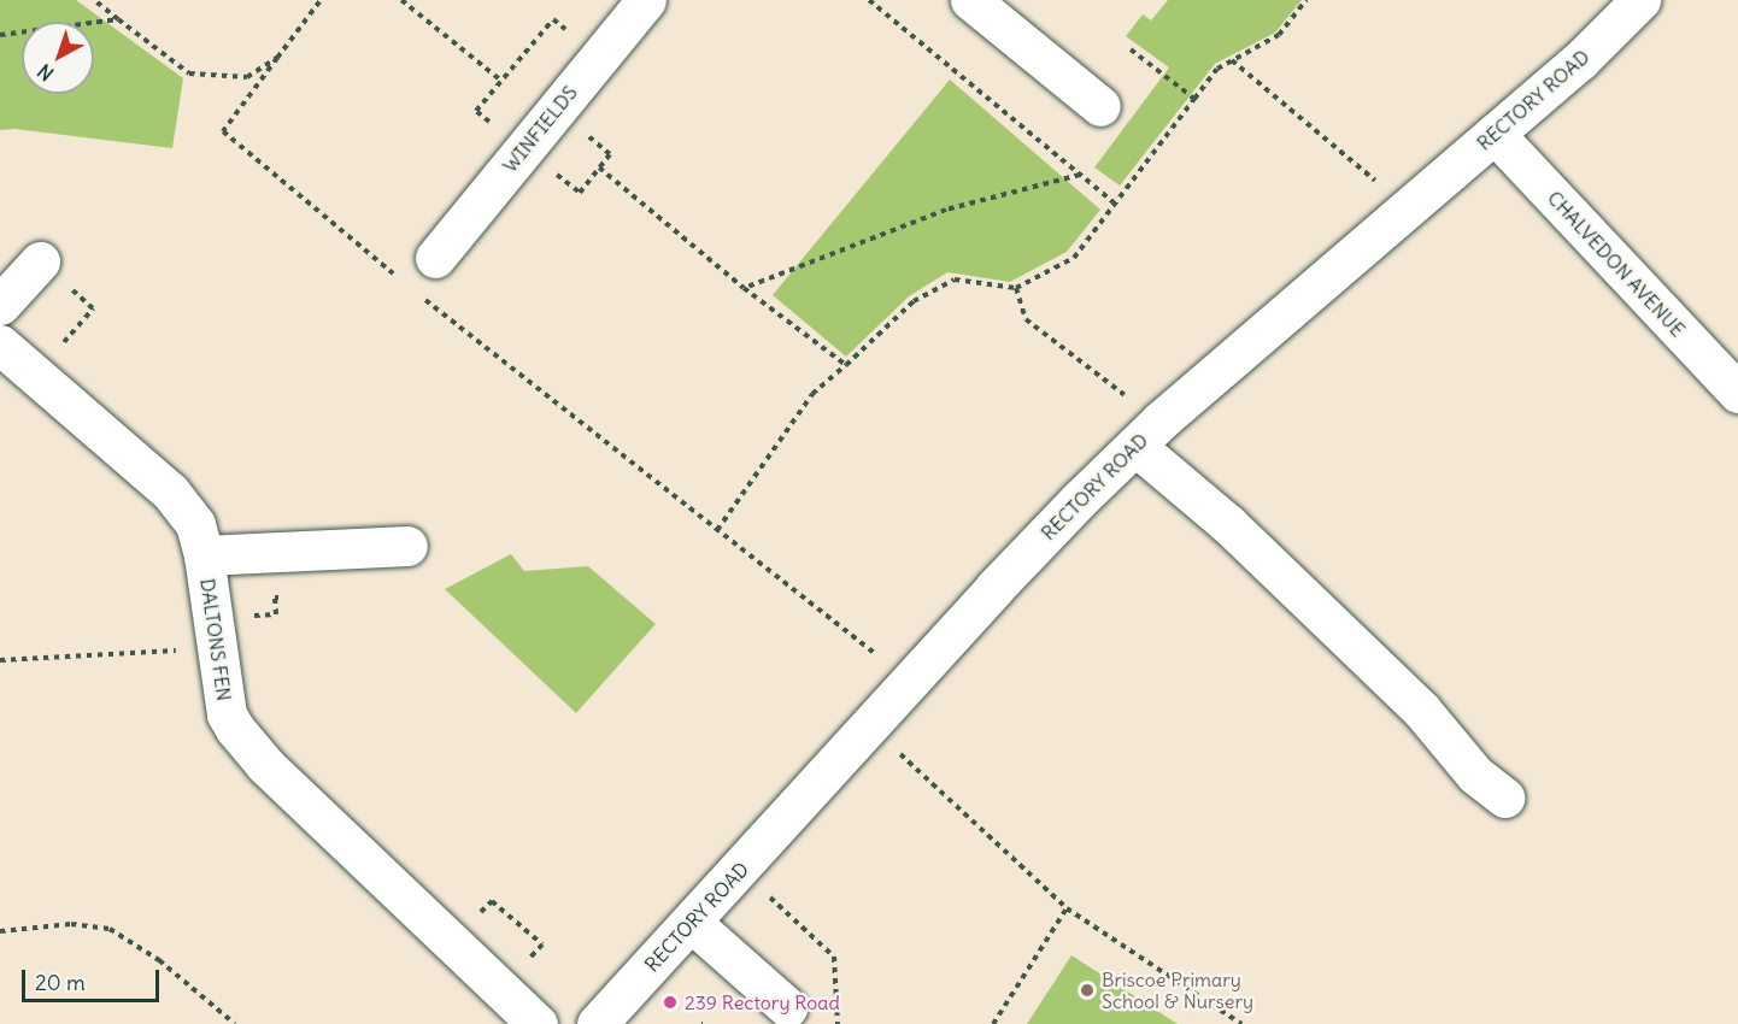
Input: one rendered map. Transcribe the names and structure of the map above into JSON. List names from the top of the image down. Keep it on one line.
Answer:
{"streets":{"street":["RECTORY ROAD","WINFIELDS","CHALVEDON AVENUE","DALTONS FEN"]},"crossings":[["RECTORY ROAD","CHALVEDON AVENUE"]],"places":["Briscoe Primary School & Nursery","239 Rectory Road"],"scale_bar":"20 m","north":"bottom left"}
